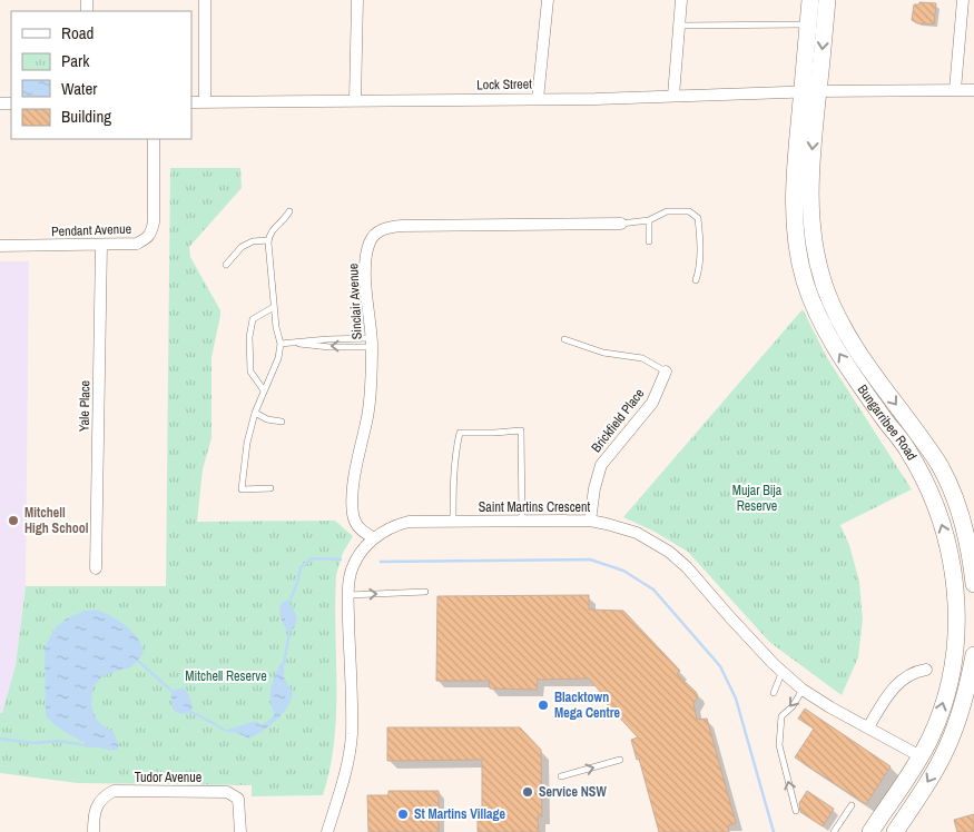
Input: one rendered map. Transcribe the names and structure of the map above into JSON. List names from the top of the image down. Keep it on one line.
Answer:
{"streets":{"main road":["Bungarribee Road"],"street":["Lock Street","Pendant Avenue","Sinclair Avenue","Yale Place","Brickfield Place","Saint Martins Crescent","Tudor Avenue"]},"crossings":[["Lock Street","Bungarribee Road"],["Pendant Avenue","Yale Place"],["Sinclair Avenue","Saint Martins Crescent"],["Brickfield Place","Saint Martins Crescent"],["Bungarribee Road","Saint Martins Crescent"]],"parks":["Mujar Bija Reserve","Mitchell Reserve"],"places":["Mitchell High School","Blacktown Mega Centre","Service NSW","St Martins Village"],"legend":["Road","Park","Water","Building"]}
